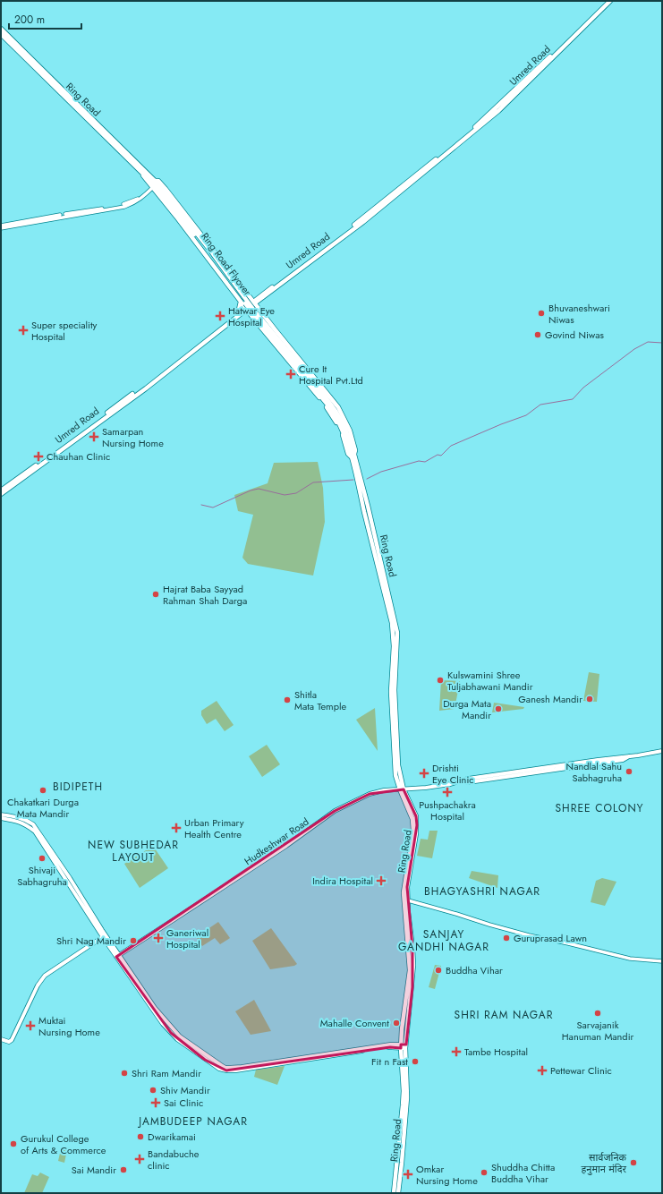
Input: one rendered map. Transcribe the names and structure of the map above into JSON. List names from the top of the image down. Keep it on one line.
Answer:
{"streets":{"main road":["Umred Road","Ring Road","Ring Road Flyover","Hudkeshwar Road"]},"crossings":[["Ring Road","Ring Road Flyover"],["Ring Road","Hudkeshwar Road"]],"districts":["BIDIPETH","SHREE COLONY","NEW SUBHEDAR LAYOUT","BHAGYASHRI NAGAR","SANJAY GANDHI NAGAR","SHRI RAM NAGAR","JAMBUDEEP NAGAR"],"places":{"other":["Bhuvaneshwari Niwas","Govind Niwas","Hajrat Baba Sayyad Rahman Shah Darga","Kulswamini Shree Tuljabhawani Mandir","Ganesh Mandir","Shitla Mata Temple","Durga Mata Mandir","Nandlal Sahu Sabhagruha","Chakatkari Durga Mata Mandir","Shivaji Sabhagruha","Guruprasad Lawn","Shri Nag Mandir","Buddha Vihar","Sarvajanik Hanuman Mandir","Mahalle Convent","Fit n Fast","Shri Ram Mandir","Shiv Mandir","Dwarikamai","Gurukul College of Arts & Commerce","सार्वजनिक हनुमान मंदिर","Sai Mandir","Shuddha Chitta Buddha Vihar"],"health":["Hatwar Eye Hospital","Super speciality Hospital","Cure It Hospital Pvt.Ltd","Samarpan Nursing Home","Chauhan Clinic","Drishti Eye Clinic","Pushpachakra Hospital","Urban Primary Health Centre","Indira Hospital","Ganeriwal Hospital","Muktai Nursing Home","Tambe Hospital","Pettewar Clinic","Sai Clinic","Bandabuche clinic","Omkar Nursing Home"]},"scale_bar":"200 m"}
